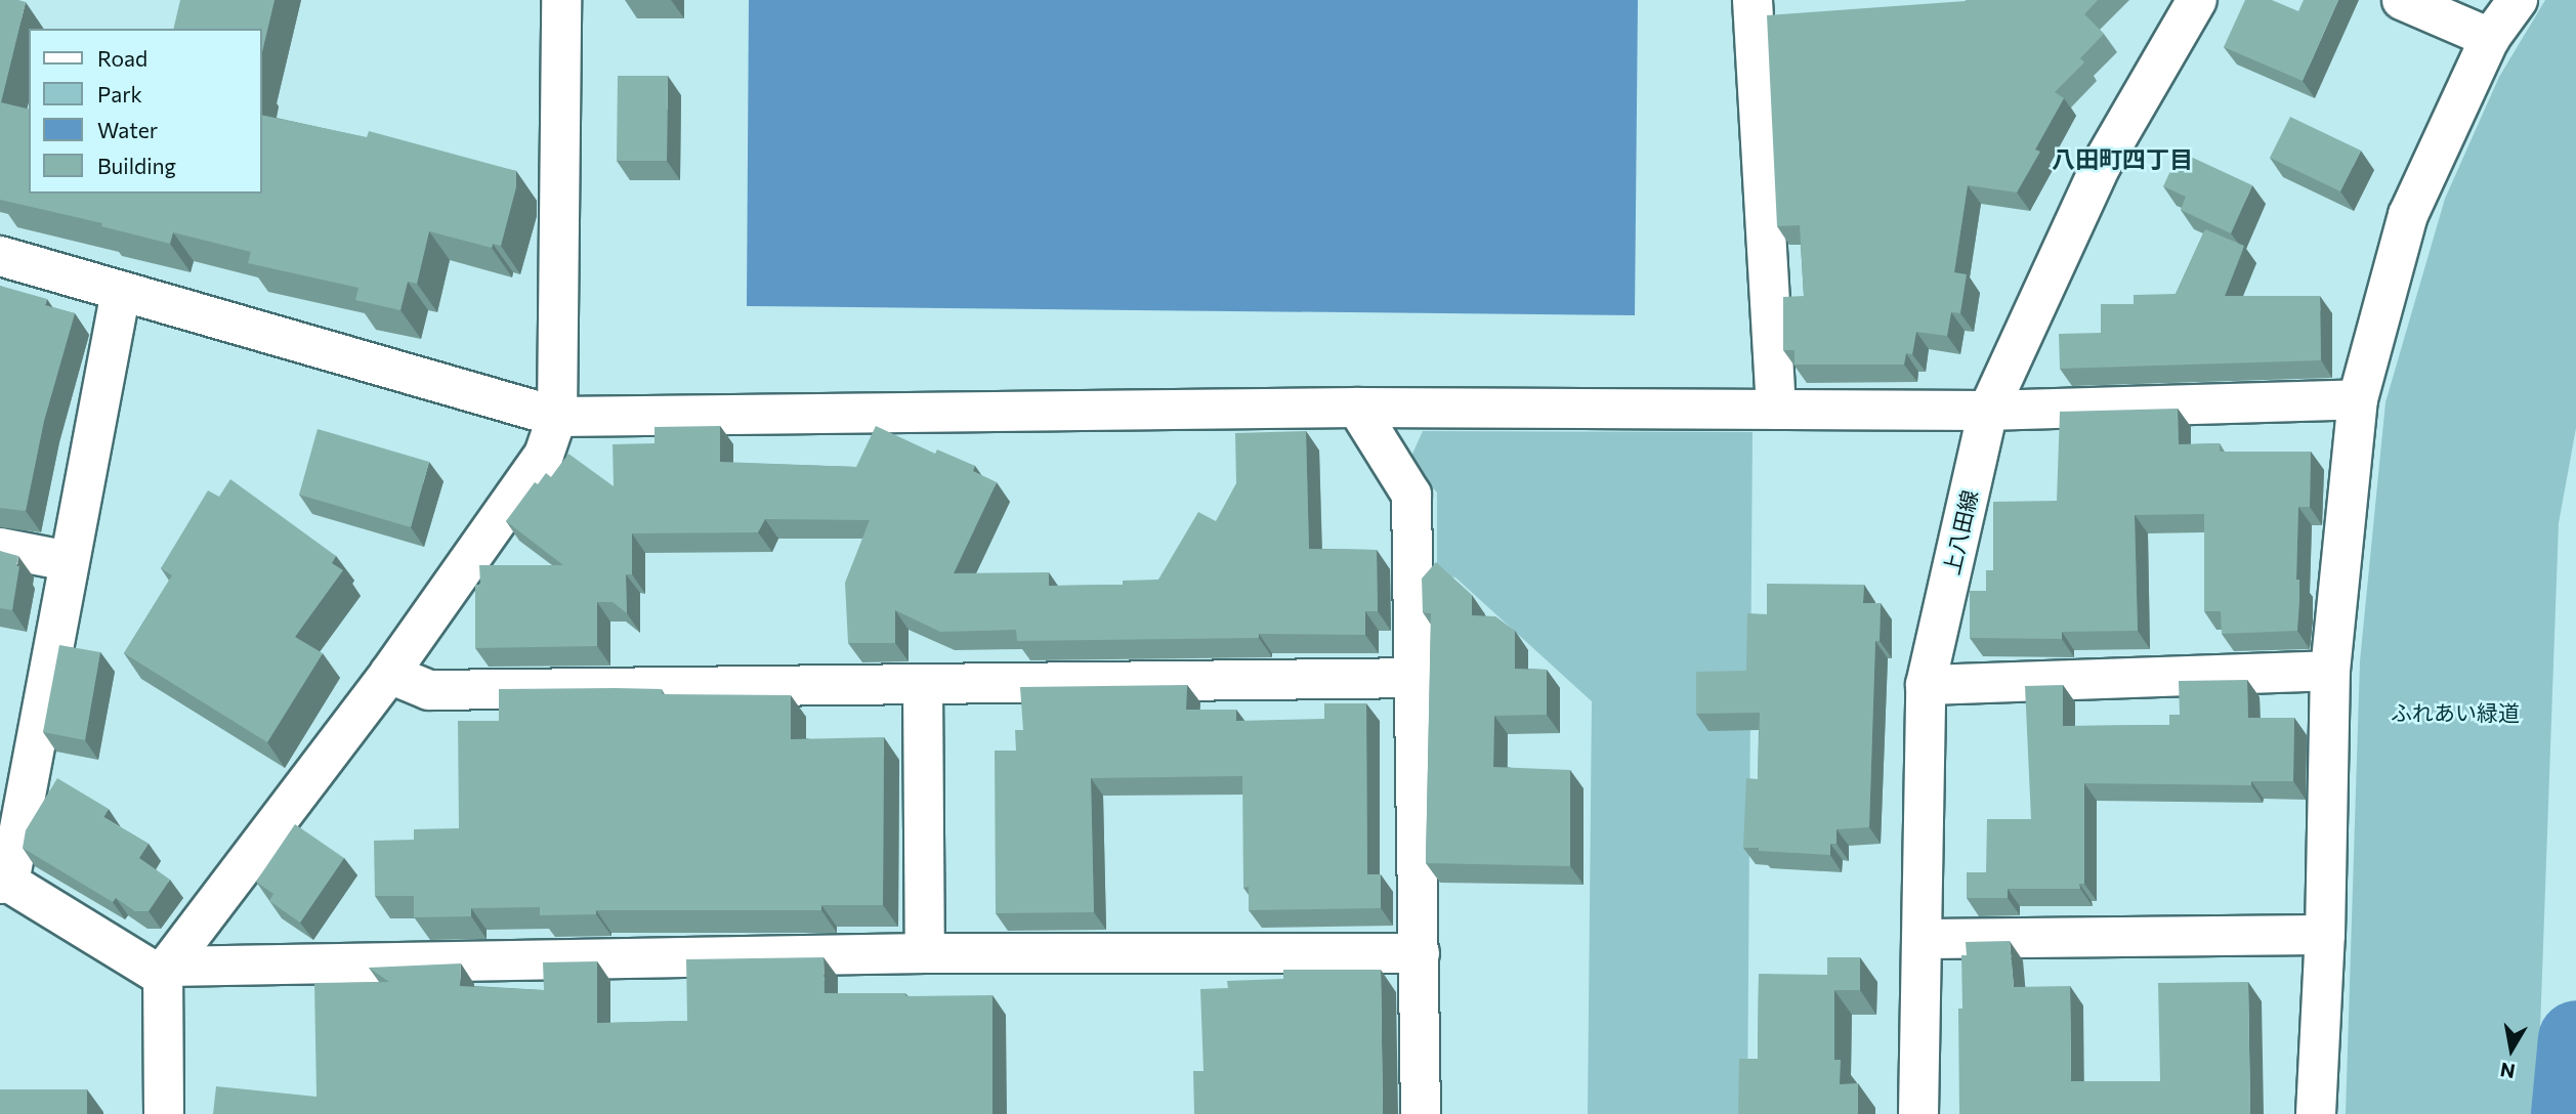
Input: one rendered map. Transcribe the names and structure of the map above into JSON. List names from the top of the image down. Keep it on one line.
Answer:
{"streets":{"street":["上八田線"]},"districts":["八田町四丁目"],"parks":["ふれあい緑道"],"legend":["Road","Park","Water","Building"],"north":"bottom"}
